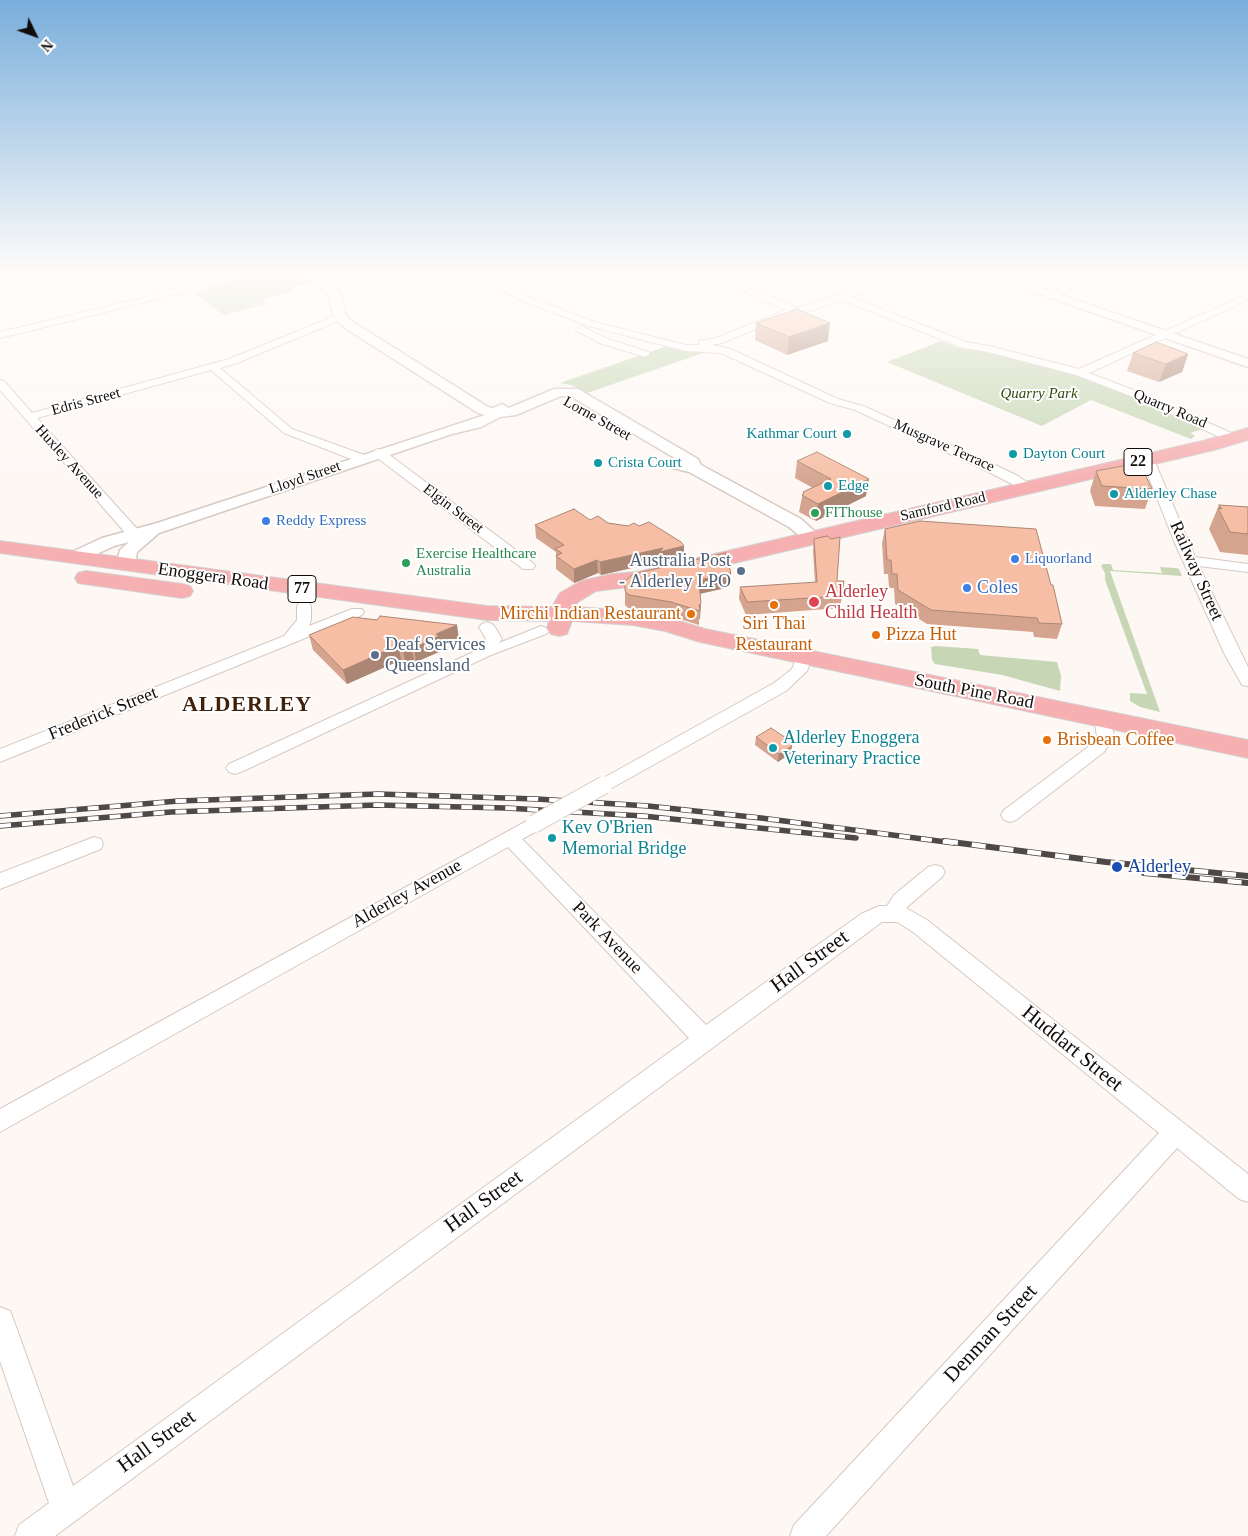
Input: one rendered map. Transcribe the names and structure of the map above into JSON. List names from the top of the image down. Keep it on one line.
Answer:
{"streets":{"main road":["22","Samford Road","Enoggera Road","77","South Pine Road"],"street":["Edris Street","Quarry Road","Lorne Street","Musgrave Terrace","Huxley Avenue","Lloyd Street","Elgin Street","Railway Street","Frederick Street","Alderley Avenue","Park Avenue","Hall Street","Huddart Street","Denman Street"]},"crossings":[["Edris Street","Huxley Avenue"],["Quarry Road","Samford Road"],["Lorne Street","Lloyd Street"],["Lorne Street","Samford Road"],["Musgrave Terrace","Samford Road"],["Huxley Avenue","Lloyd Street"],["Lloyd Street","Elgin Street"],["Samford Road","Railway Street"],["Samford Road","Enoggera Road"],["Samford Road","South Pine Road"],["Enoggera Road","South Pine Road"],["Enoggera Road","Frederick Street"],["South Pine Road","Alderley Avenue"],["Alderley Avenue","Park Avenue"],["Park Avenue","Hall Street"],["Hall Street","Huddart Street"],["Huddart Street","Denman Street"]],"districts":["ALDERLEY"],"parks":["Quarry Park"],"places":["Kathmar Court","Dayton Court","Crista Court","Edge","Alderley Chase","FIThouse","Reddy Express","Liquorland","Exercise Healthcare Australia","Australia Post - Alderley LPO","Coles","Alderley Child Health","Siri Thai Restaurant","Mirchi Indian Restaurant","Pizza Hut","Deaf Services Queensland","Brisbean Coffee","Alderley Enoggera Veterinary Practice","Kev O'Brien Memorial Bridge","Alderley"],"north":"bottom right"}
